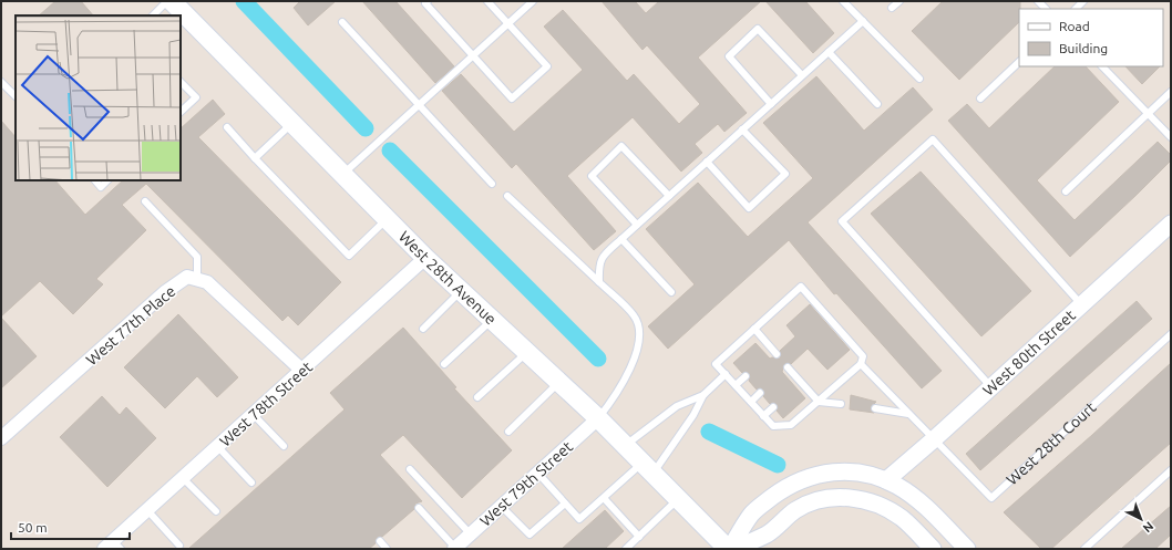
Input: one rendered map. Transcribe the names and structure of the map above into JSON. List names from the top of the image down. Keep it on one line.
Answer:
{"streets":{"main road":["West 28th Avenue"],"street":["West 77th Place","West 80th Street","West 78th Street","West 79th Street"],"lane":["West 28th Court"]},"crossings":[["West 28th Avenue","West 78th Street"],["West 28th Avenue","West 79th Street"],["West 80th Street","West 28th Court"]],"legend":["Road","Building"],"scale_bar":"50 m","north":"bottom right"}
